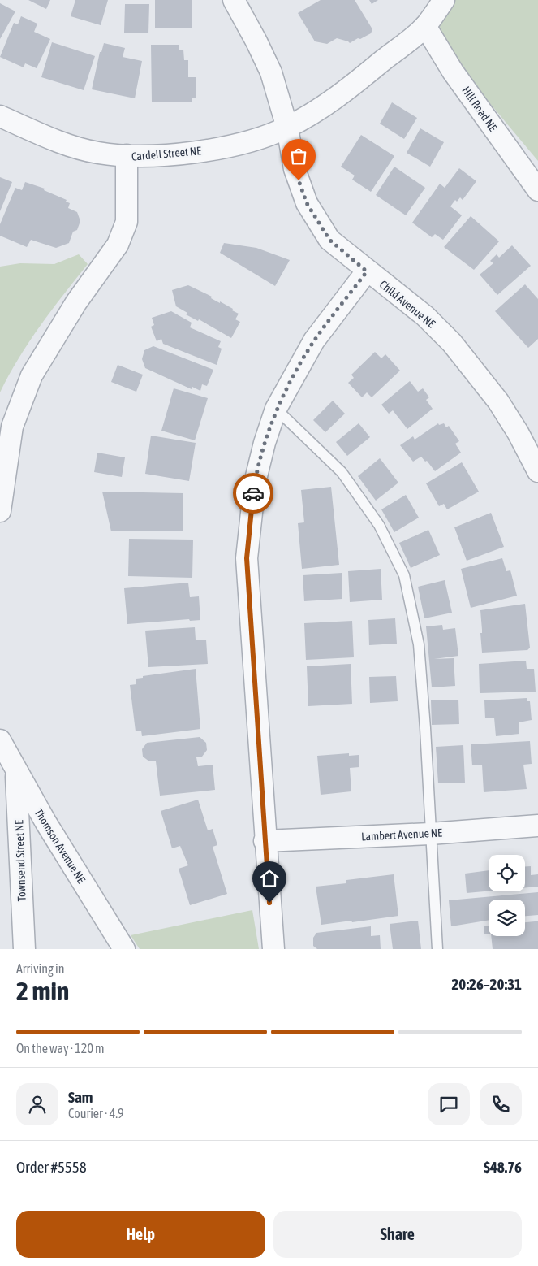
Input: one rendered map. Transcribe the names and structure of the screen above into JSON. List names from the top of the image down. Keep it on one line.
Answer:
{"streets":{"street":["Hill Road NE","Cardell Street NE","Child Avenue NE","Lambert Avenue NE","Thomson Avenue NE","Townsend Street NE"]},"crossings":[["Hill Road NE","Cardell Street NE"],["Cardell Street NE","Child Avenue NE"],["Thomson Avenue NE","Townsend Street NE"]],"page":{"heading":["2 min","Arriving in","20:26–20:31"],"panel":["Sam","Courier · 4.9","Order #5558","$48.76"],"bar":"On the way · 120 m","buttons":["Help","Share"]}}
